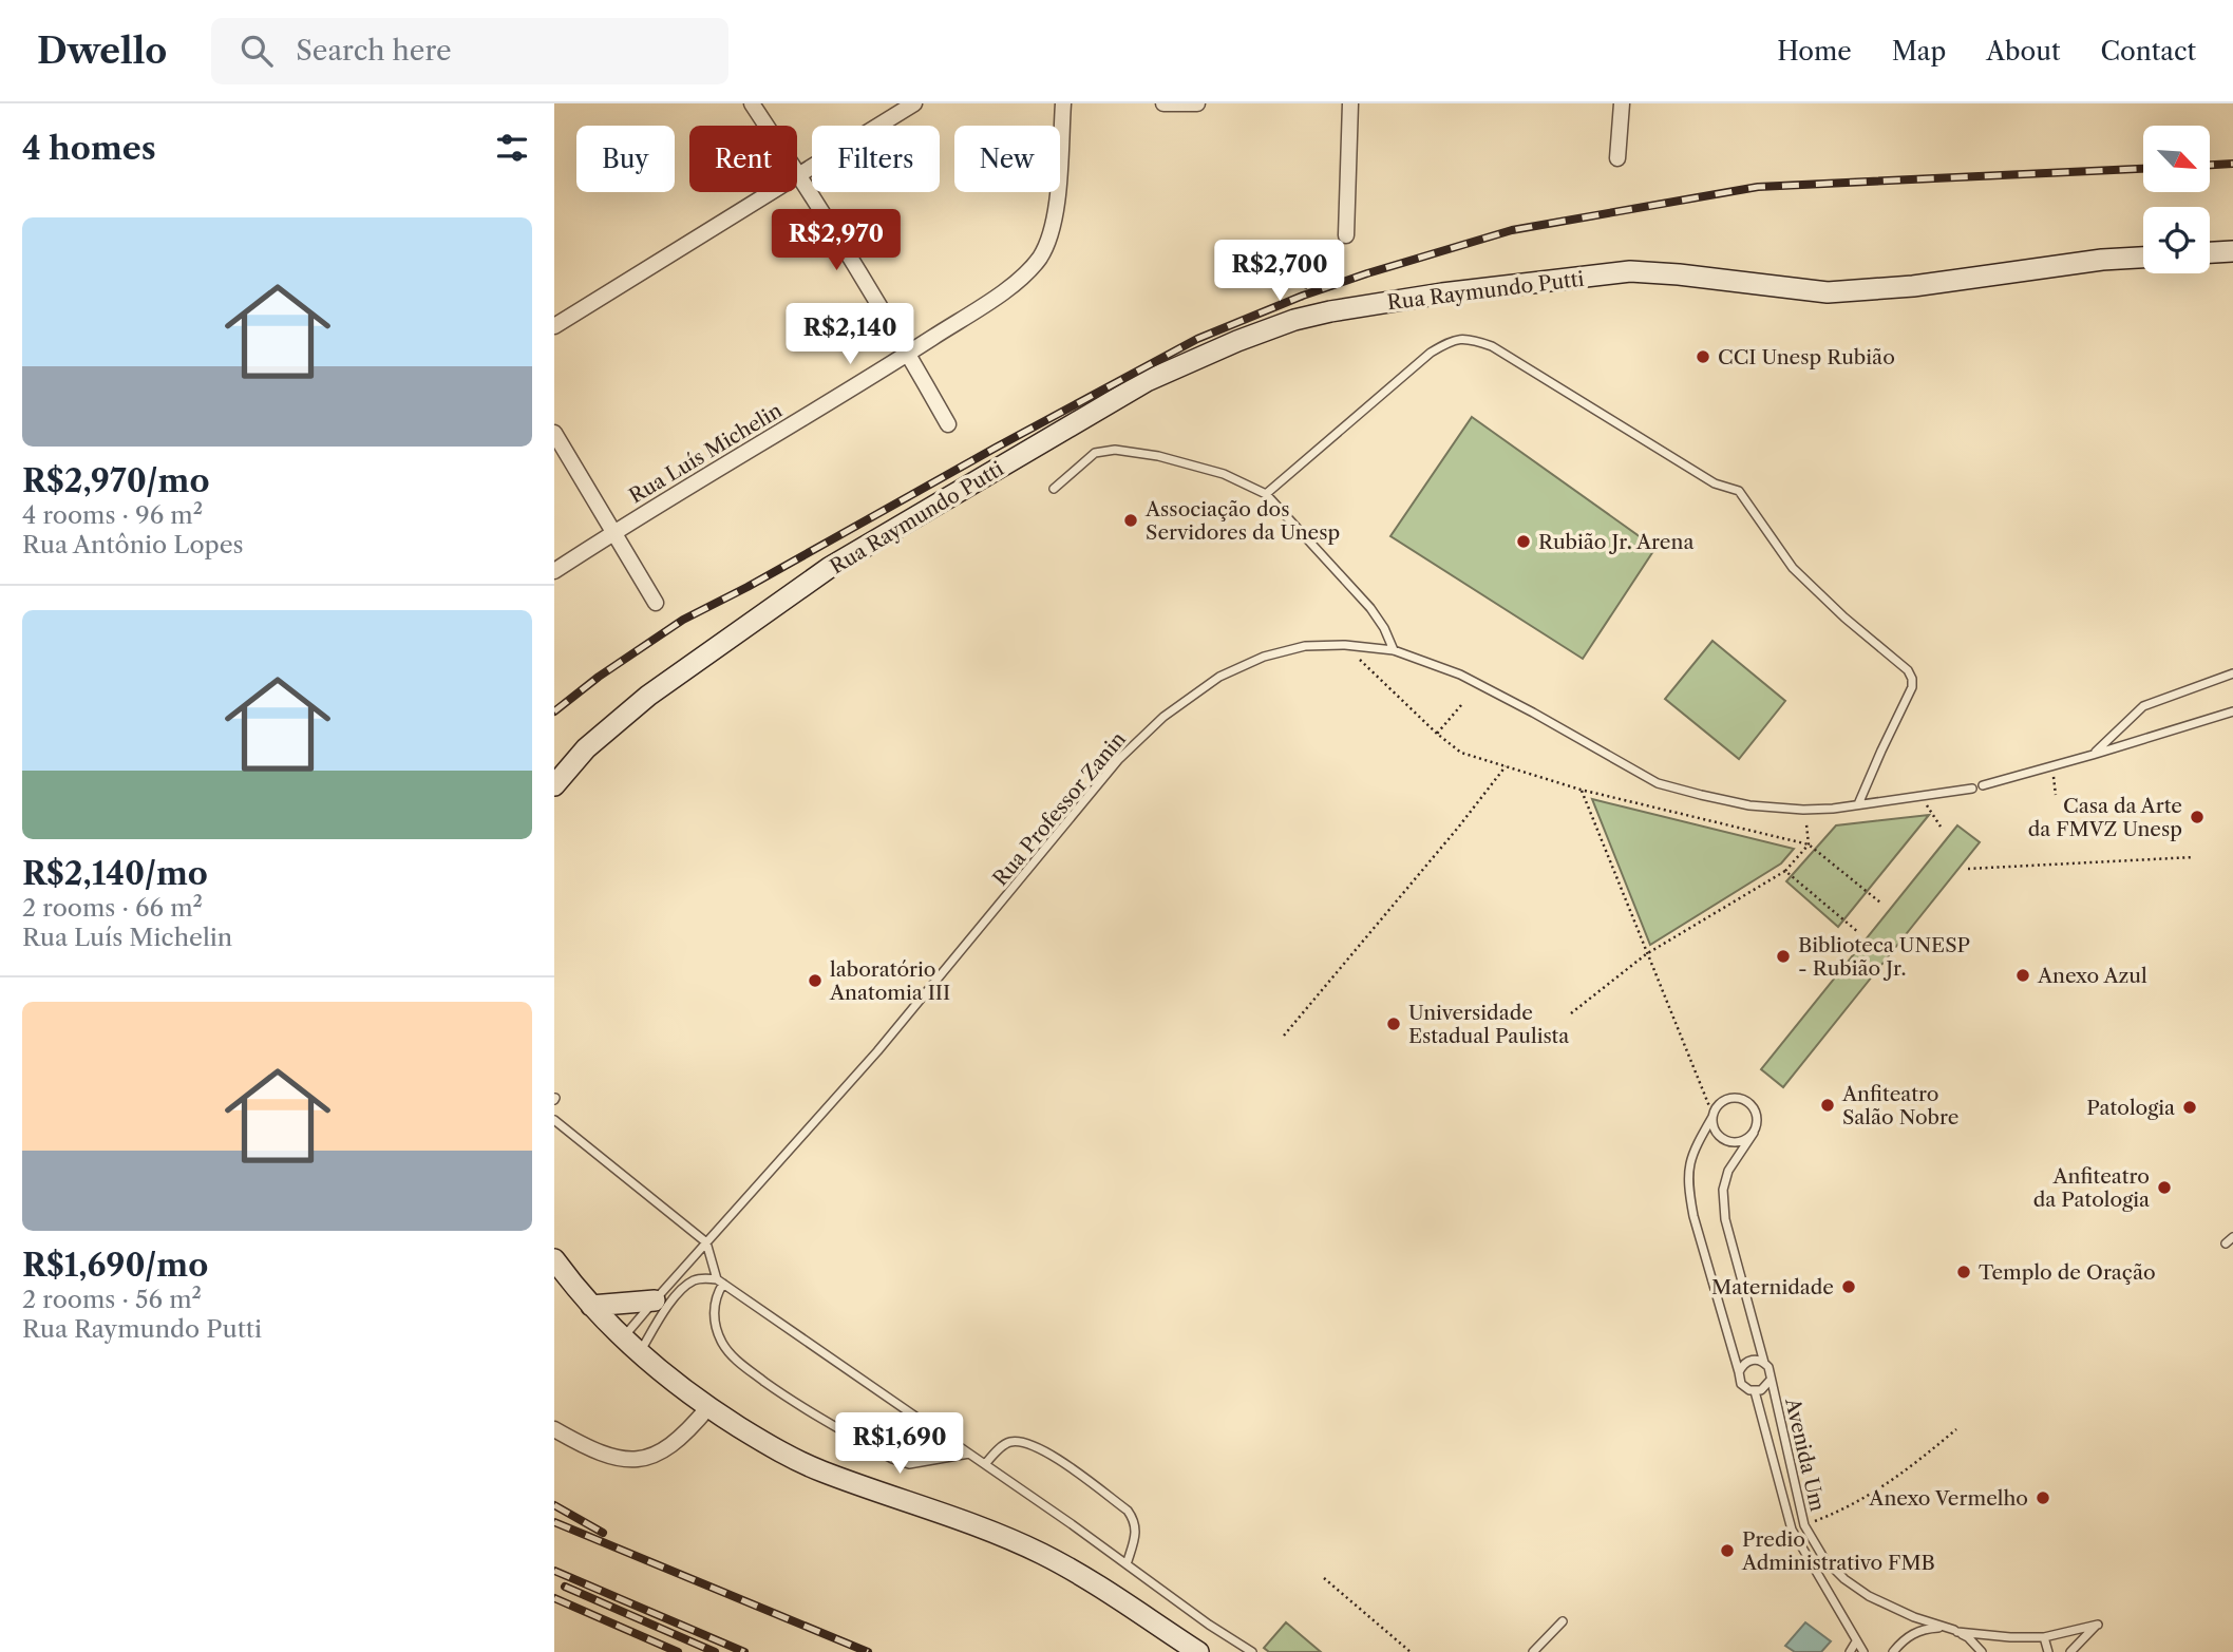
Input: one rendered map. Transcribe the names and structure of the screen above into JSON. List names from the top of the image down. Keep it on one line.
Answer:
{"streets":{"street":["Rua Raymundo Putti","Rua Luís Michelin"],"lane":["Rua Professor Zanin","Avenida Um"]},"places":["CCI Unesp Rubião","Associação dos Servidores da Unesp","Rubião Jr. Arena","Casa da Arte da FMVZ Unesp","Biblioteca UNESP - Rubião Jr.","Anexo Azul","laboratório Anatomia III","Universidade Estadual Paulista","Anfiteatro Salão Nobre","Patologia","Anfiteatro da Patologia","Templo de Oração","Maternidade","Anexo Vermelho","Predio Administrativo FMB"],"north":"bottom right","page":{"header":"Dwello","search":"Search here","nav":["Home","Map","About","Contact"],"heading":"4 homes","chip":["Buy","Rent","Filters","New"],"list":[{"name":"R$2,970/mo","note":"4 rooms · 96 m² · Rua Antônio Lopes"},{"name":"R$2,140/mo","note":"2 rooms · 66 m² · Rua Luís Michelin"},{"name":"R$1,690/mo","note":"2 rooms · 56 m² · Rua Raymundo Putti"}],"price":["R$2,970","R$2,700","R$2,140","R$1,690"]}}
